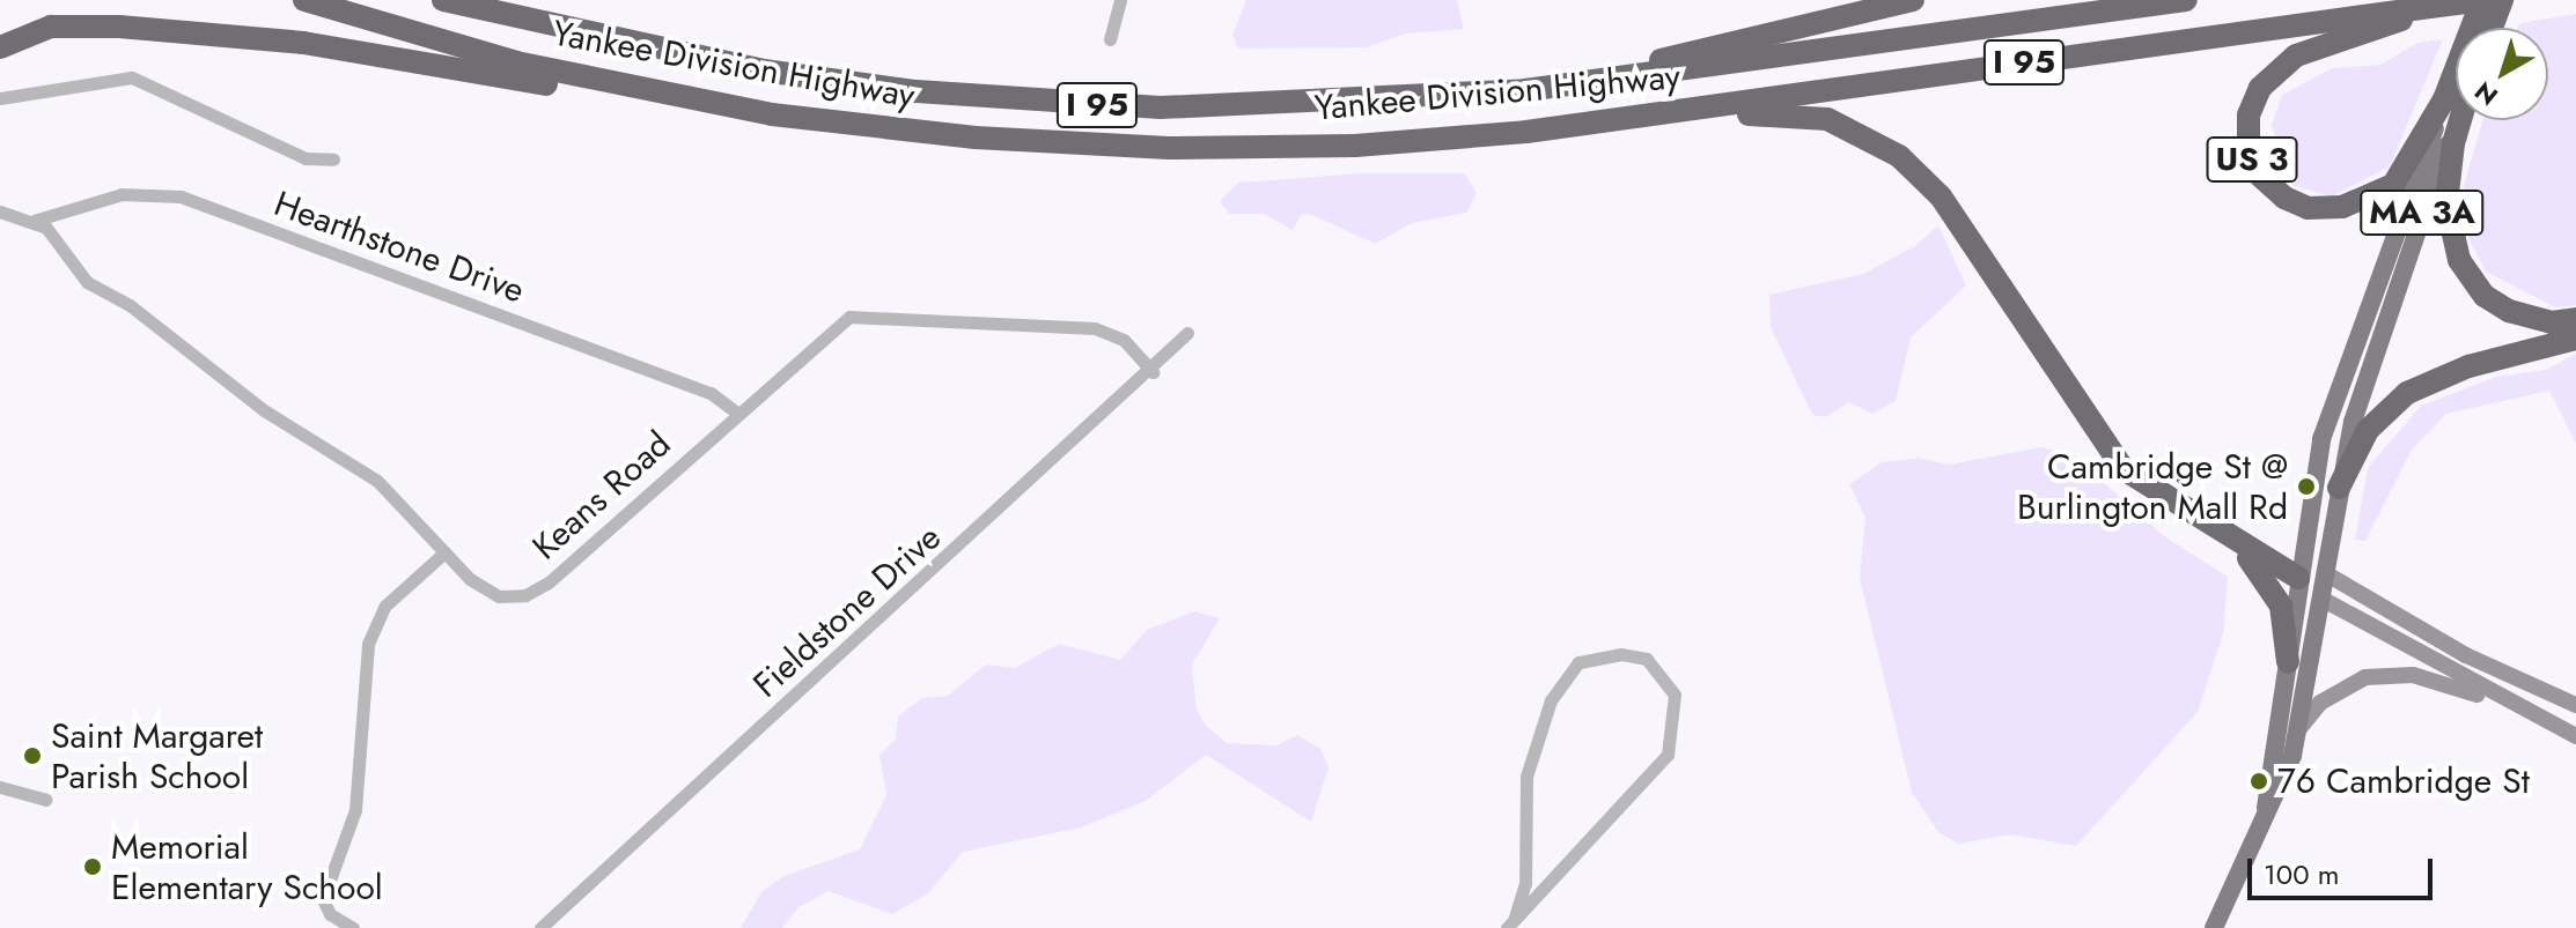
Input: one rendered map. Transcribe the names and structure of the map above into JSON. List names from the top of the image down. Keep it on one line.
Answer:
{"streets":{"highway":["I 95","Yankee Division Highway","US 3","MA 3A"],"street":["Hearthstone Drive","Keans Road","Fieldstone Drive"]},"crossings":[["Yankee Division Highway","US 3"],["US 3","MA 3A"],["Hearthstone Drive","Keans Road"],["Keans Road","Fieldstone Drive"]],"places":["Cambridge St @ Burlington Mall Rd","Saint Margaret Parish School","76 Cambridge St","Memorial Elementary School"],"scale_bar":"100 m","north":"bottom left"}
